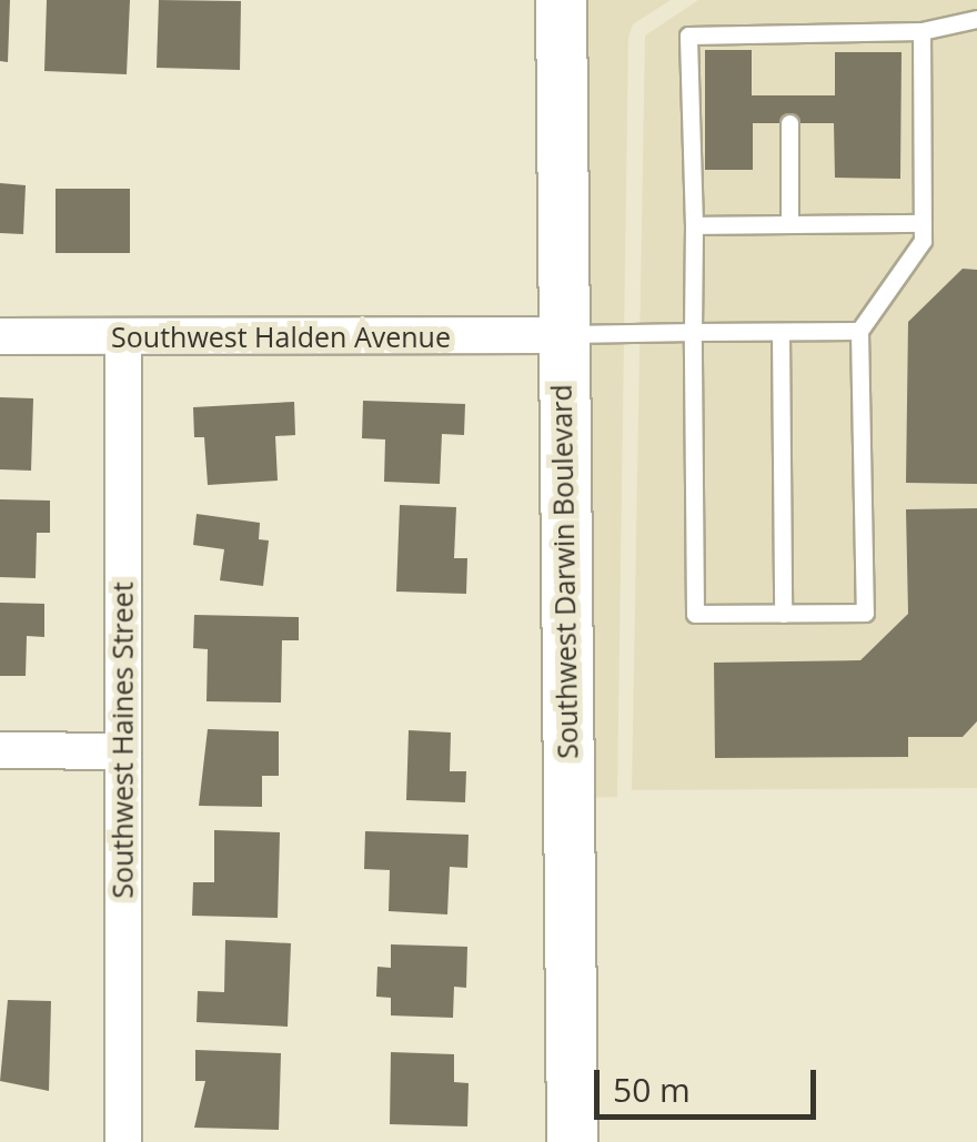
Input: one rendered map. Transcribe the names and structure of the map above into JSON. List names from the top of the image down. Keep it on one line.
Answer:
{"streets":{"street":["Southwest Halden Avenue","Southwest Darwin Boulevard","Southwest Haines Street"]},"crossings":[["Southwest Halden Avenue","Southwest Darwin Boulevard"],["Southwest Halden Avenue","Southwest Haines Street"]],"scale_bar":"50 m"}
